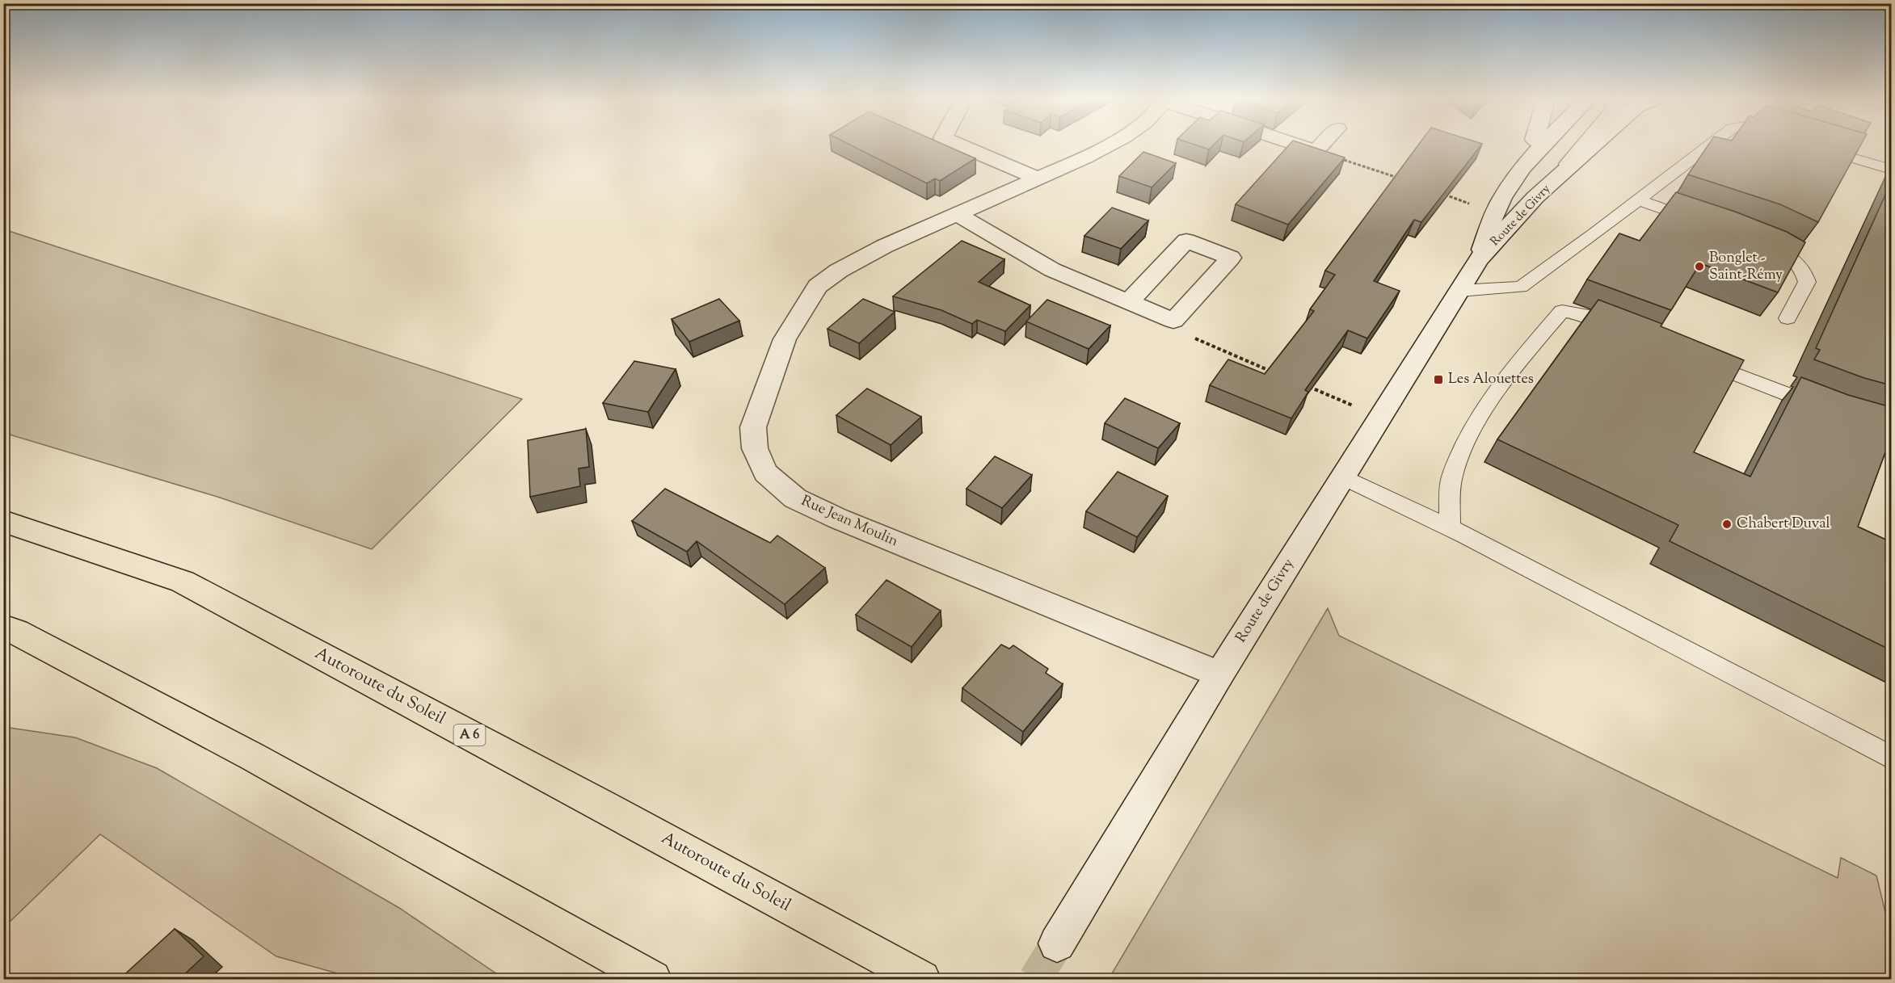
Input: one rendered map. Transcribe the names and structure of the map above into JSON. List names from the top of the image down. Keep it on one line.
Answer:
{"streets":{"highway":["Autoroute du Soleil","A 6"],"street":["Route de Givry","Rue Jean Moulin"]},"crossings":[["Route de Givry","Rue Jean Moulin"]],"places":{"other":["Bonglet - Saint-Rémy","Chabert Duval"],"transit":["Les Alouettes"]}}
